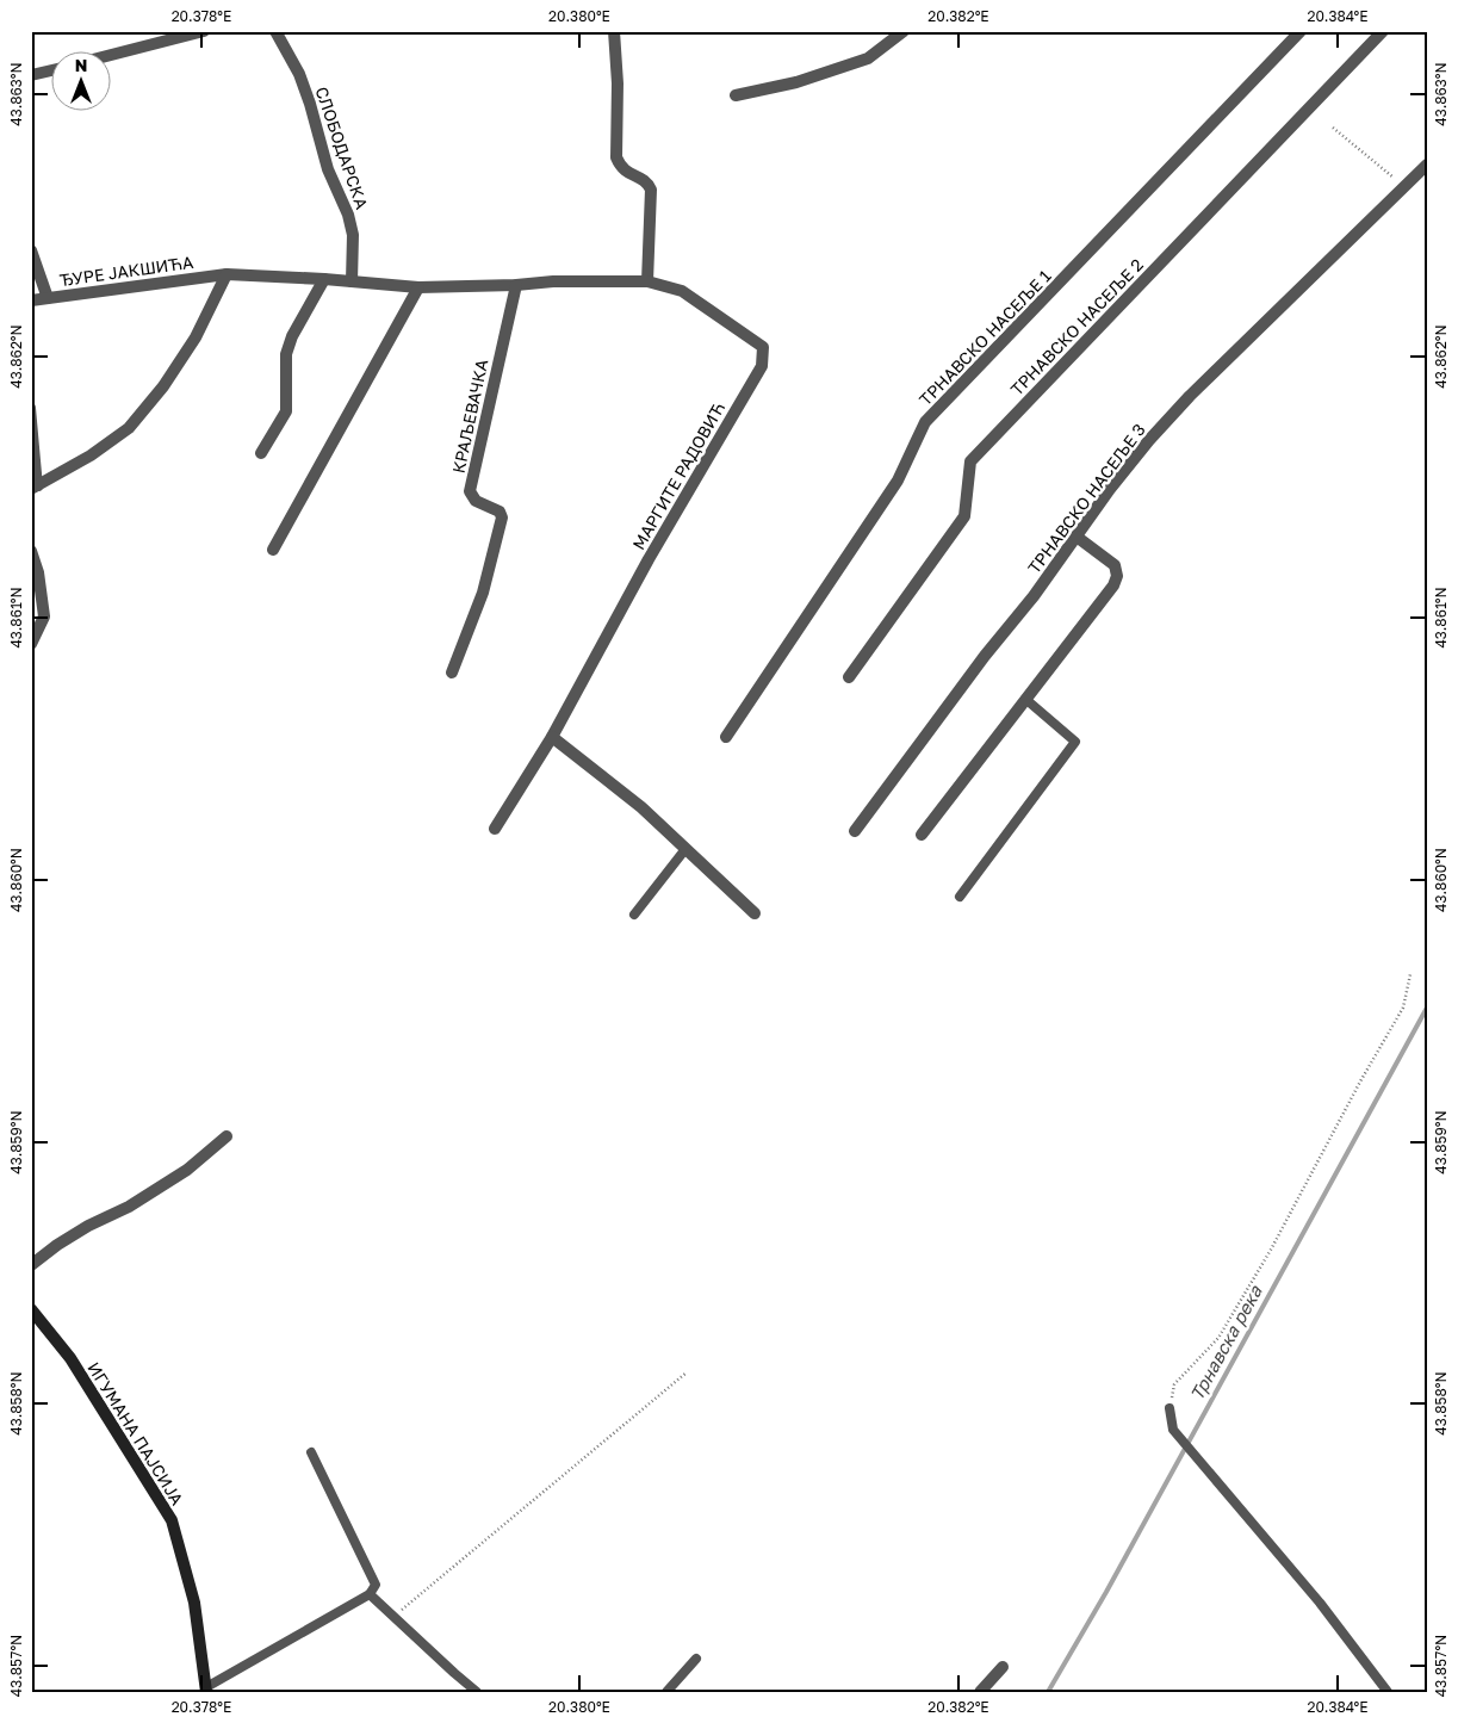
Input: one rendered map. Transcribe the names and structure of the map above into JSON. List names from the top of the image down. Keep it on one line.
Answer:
{"streets":{"street":["СЛОБОДАРСКА","ЂУРЕ ЈАКШИЋА","ТРНАВСКО НАСЕЉЕ 2","ТРНАВСКО НАСЕЉЕ 1","КРАЉЕВАЧКА","МАРГИТЕ РАДОВИЋ","ТРНАВСКО НАСЕЉЕ 3","ИГУМАНА ПАЈСИЈА"]},"crossings":[["СЛОБОДАРСКА","МАРГИТЕ РАДОВИЋ"],["ЂУРЕ ЈАКШИЋА","МАРГИТЕ РАДОВИЋ"],["КРАЉЕВАЧКА","МАРГИТЕ РАДОВИЋ"]],"water":["Трнавска река"],"north":"top","coordinates":["20.378°E","20.380°E","20.382°E","20.384°E","43.863°N","43.862°N","43.861°N","43.860°N","43.859°N","43.858°N","43.857°N"]}
